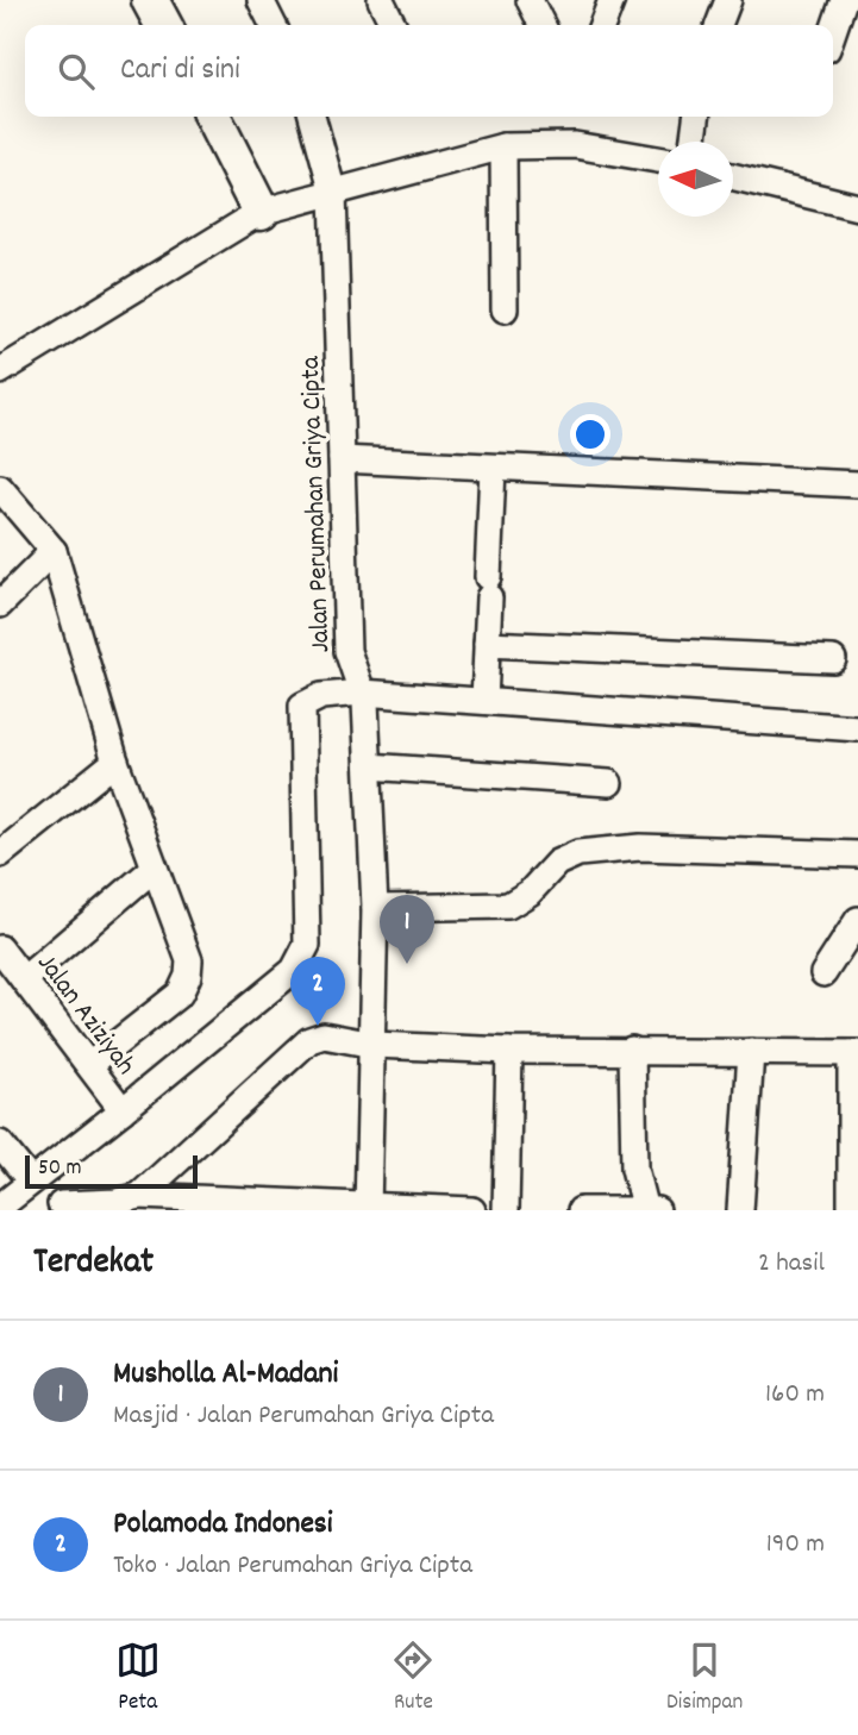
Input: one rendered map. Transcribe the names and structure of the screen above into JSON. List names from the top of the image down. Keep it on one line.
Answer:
{"streets":{"street":["Jalan Perumahan Griya Cipta","Jalan Aziziyah"]},"scale_bar":"50 m","north":"left","page":{"search":"Cari di sini","pins":["1","2"],"scale":"50 m","heading":["Terdekat","2 hasil"],"list":[{"mark":"1","name":"Musholla Al-Madani","note":"Masjid · Jalan Perumahan Griya Cipta","value":"160 m"},{"mark":"2","name":"Polamoda Indonesi","note":"Toko · Jalan Perumahan Griya Cipta","value":"190 m"}],"nav":["Peta","Rute","Disimpan"]}}
